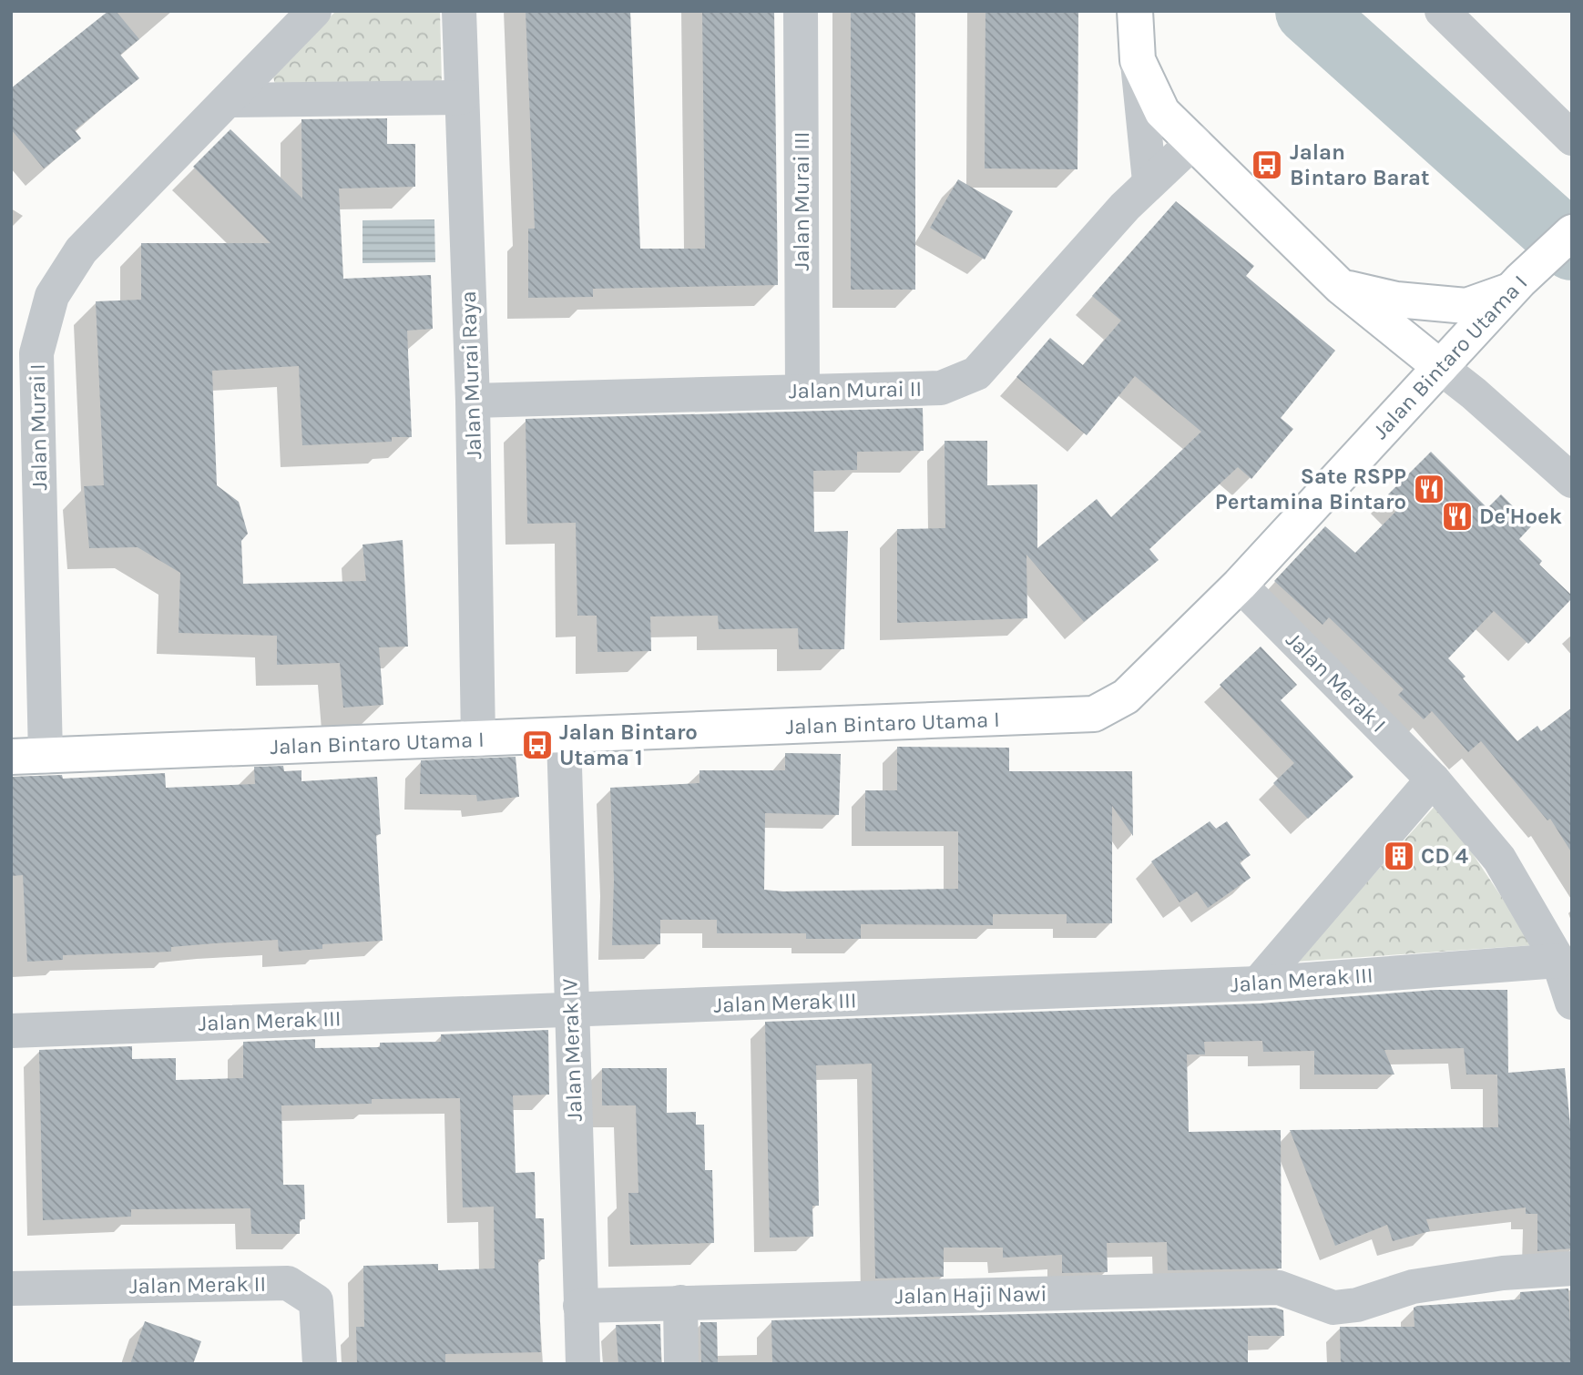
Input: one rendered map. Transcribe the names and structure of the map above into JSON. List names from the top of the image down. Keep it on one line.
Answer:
{"streets":{"main road":["Jalan Bintaro Utama I"],"street":["Jalan Murai III","Jalan Murai Raya","Jalan Murai II","Jalan Murai I","Jalan Merak I","Jalan Merak III","Jalan Merak IV","Jalan Merak II","Jalan Haji Nawi"]},"crossings":[["Jalan Murai III","Jalan Murai II"],["Jalan Bintaro Utama I","Jalan Murai Raya"],["Jalan Bintaro Utama I","Jalan Murai I"],["Jalan Bintaro Utama I","Jalan Merak I"],["Jalan Bintaro Utama I","Jalan Merak IV"],["Jalan Murai Raya","Jalan Murai II"],["Jalan Merak I","Jalan Merak III"],["Jalan Merak III","Jalan Merak IV"],["Jalan Merak IV","Jalan Haji Nawi"]],"places":{"bus stop":["Jalan Bintaro Barat","Jalan Bintaro Utama 1"],"restaurant":["Sate RSPP Pertamina Bintaro","De'Hoek"],"building":["CD 4"]}}
